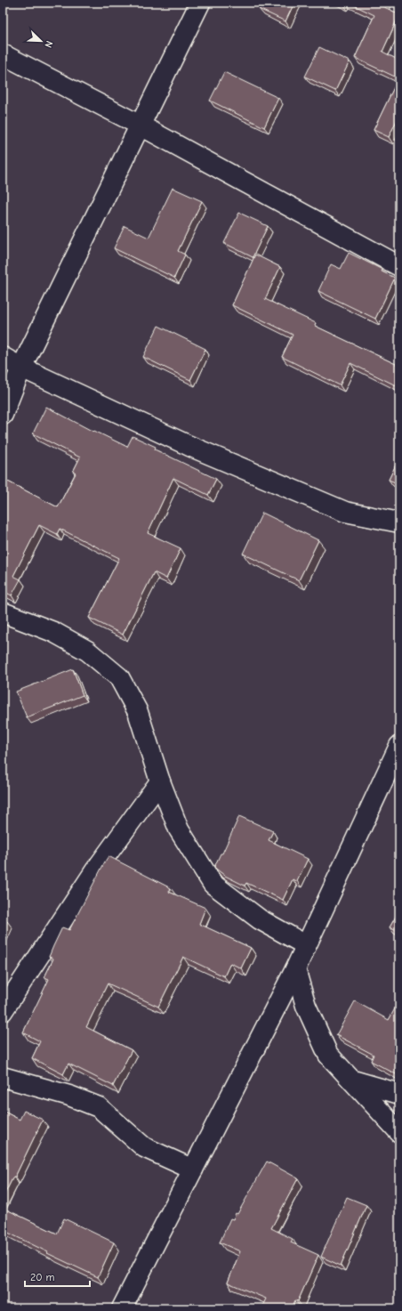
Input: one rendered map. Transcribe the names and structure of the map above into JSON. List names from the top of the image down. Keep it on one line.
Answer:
{"scale_bar":"20 m","north":"bottom right"}
